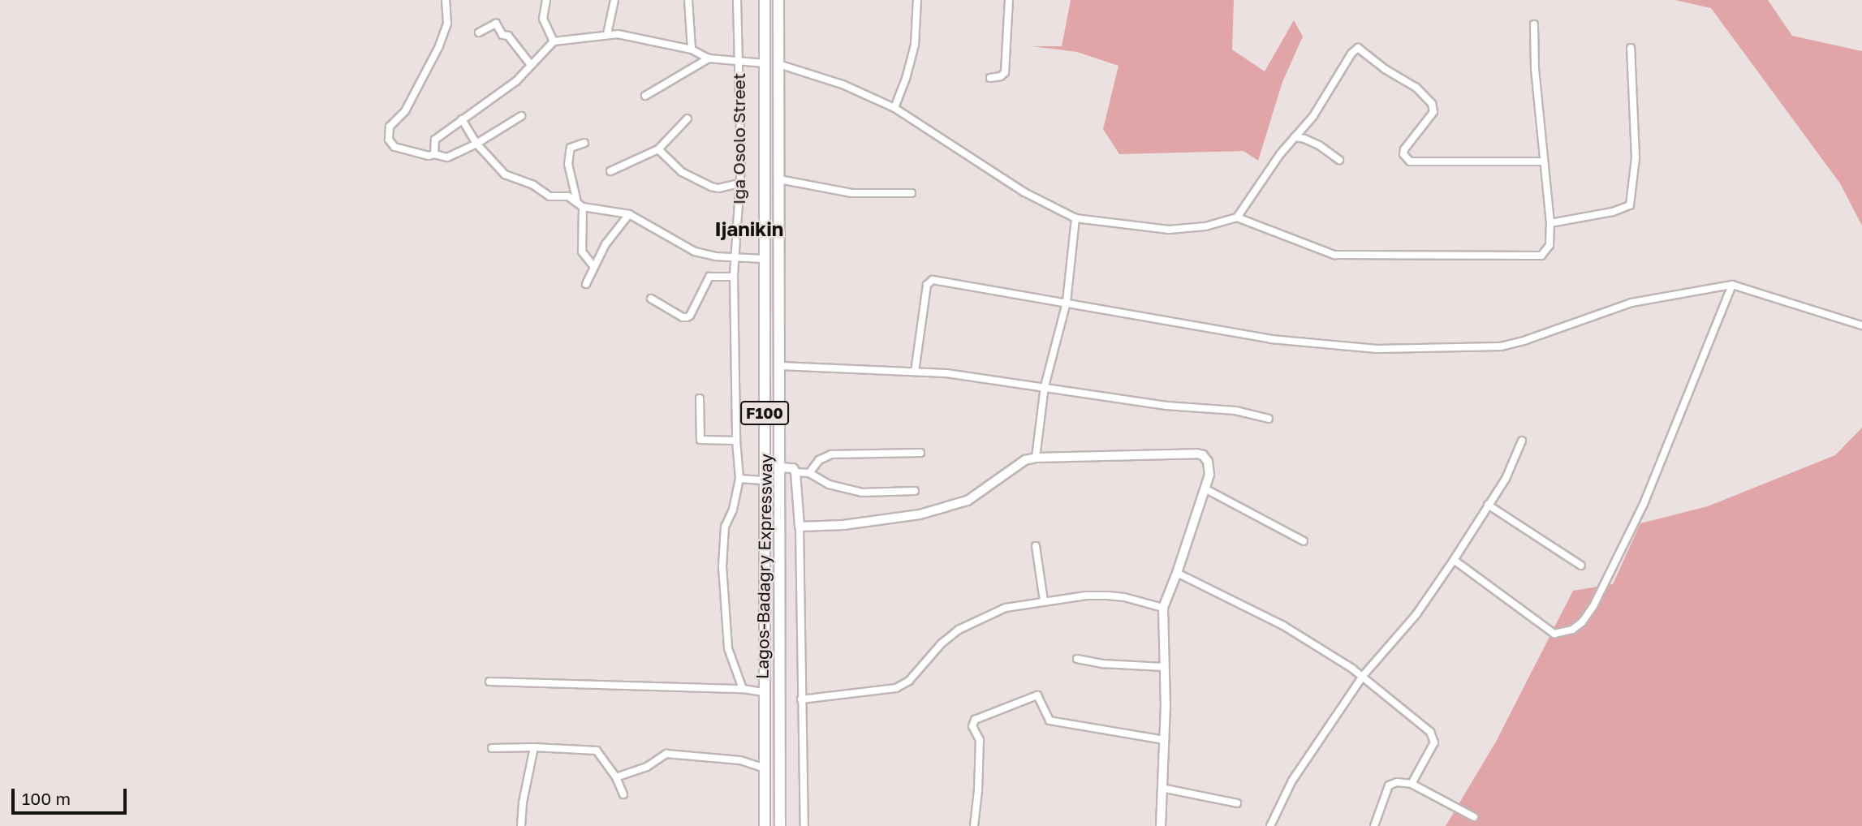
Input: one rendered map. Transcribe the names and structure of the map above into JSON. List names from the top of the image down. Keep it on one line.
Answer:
{"streets":{"highway":["F100","Lagos-Badagry Expressway"],"street":["Iga Osolo Street"]},"districts":["Ijanikin"],"scale_bar":"100 m"}
